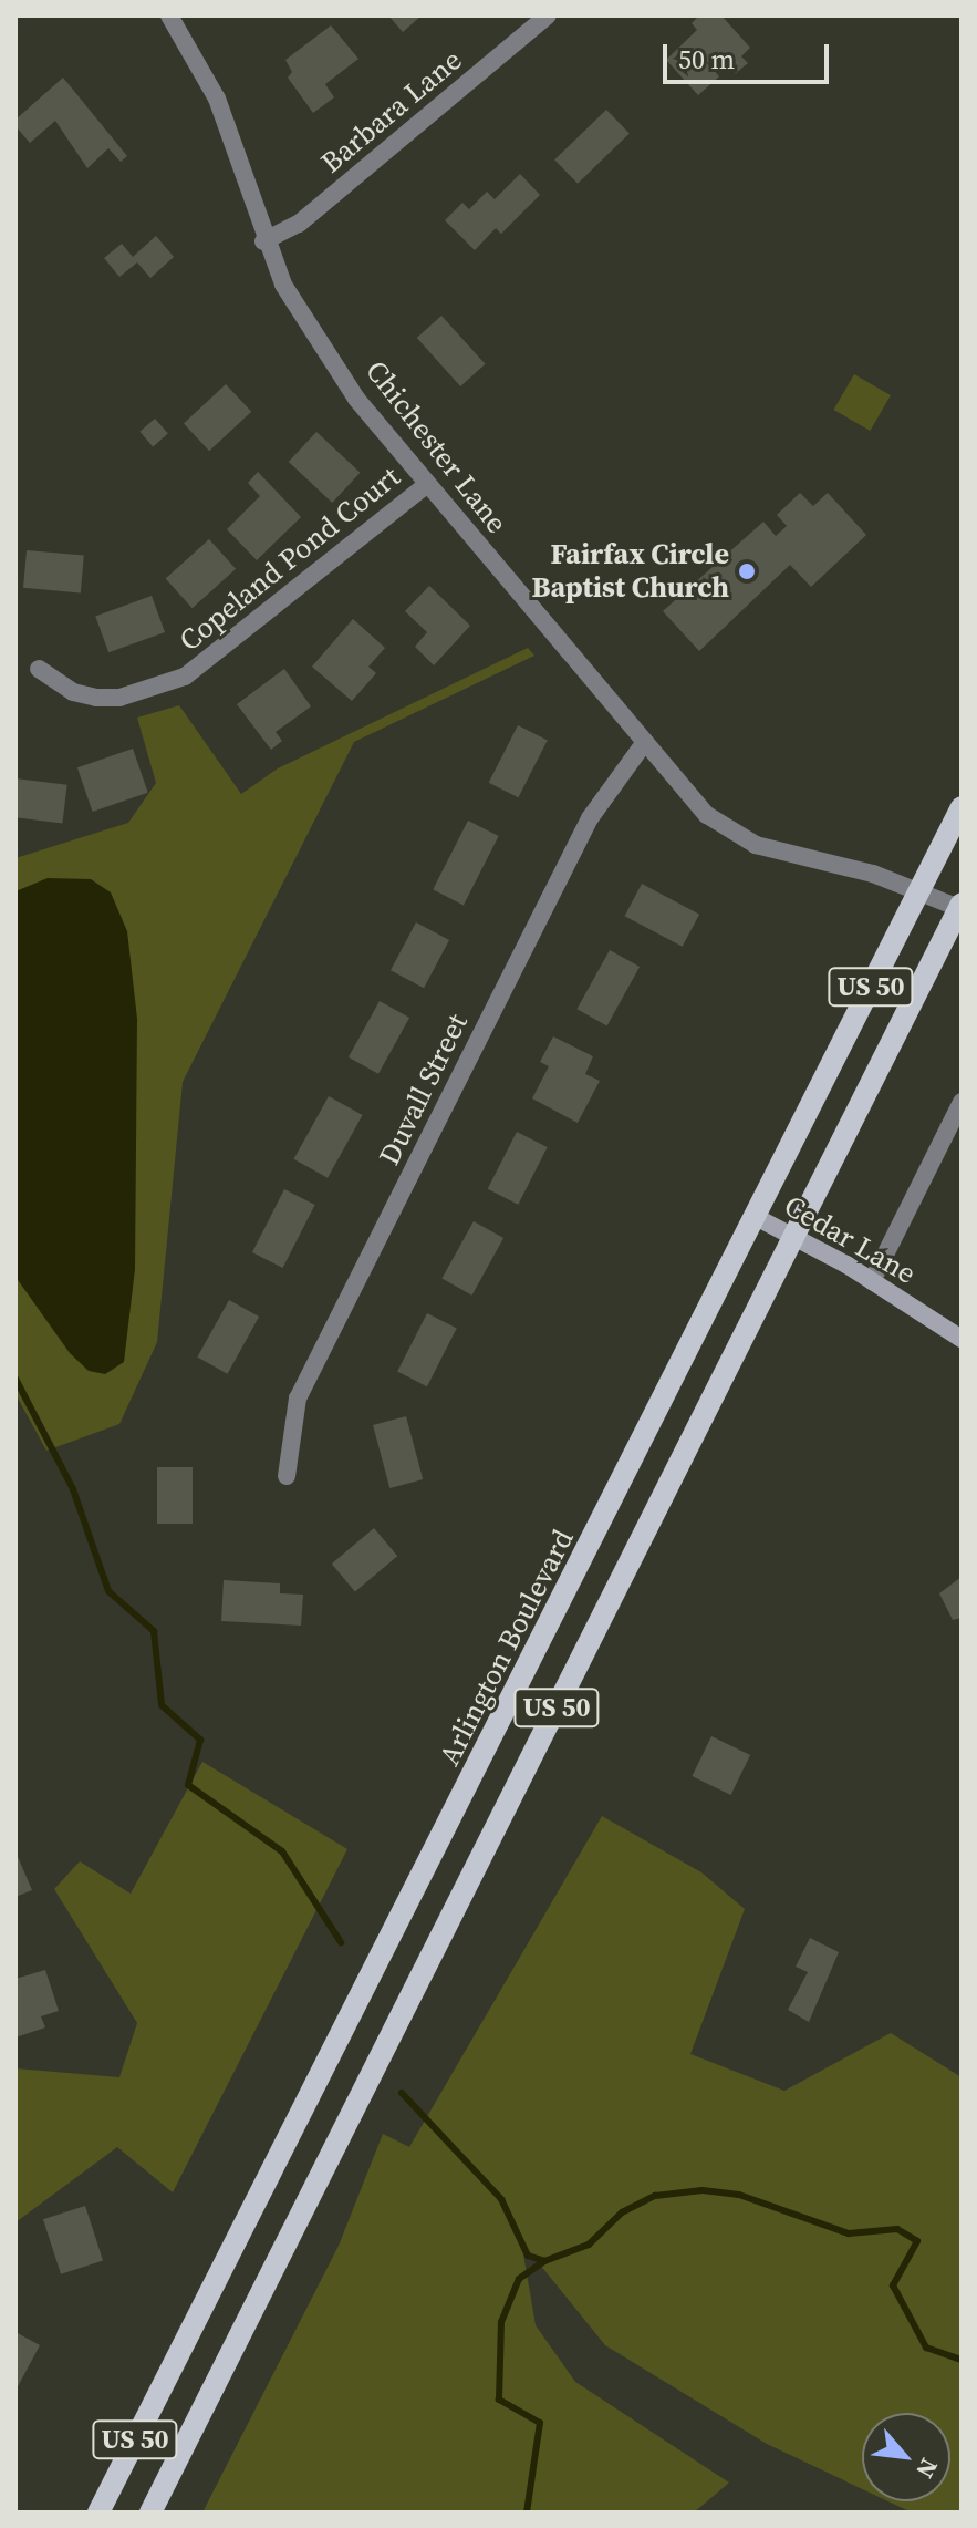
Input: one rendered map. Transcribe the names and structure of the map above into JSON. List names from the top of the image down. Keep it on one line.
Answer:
{"streets":{"main road":["US 50","Cedar Lane","Arlington Boulevard"],"street":["Barbara Lane","Chichester Lane","Copeland Pond Court","Duvall Street"]},"crossings":[["Barbara Lane","Chichester Lane"],["Chichester Lane","Copeland Pond Court"],["Chichester Lane","US 50"],["Chichester Lane","Duvall Street"],["Chichester Lane","Arlington Boulevard"],["US 50","Cedar Lane"],["Cedar Lane","Arlington Boulevard"]],"places":["Fairfax Circle Baptist Church"],"scale_bar":"50 m","north":"bottom right"}
